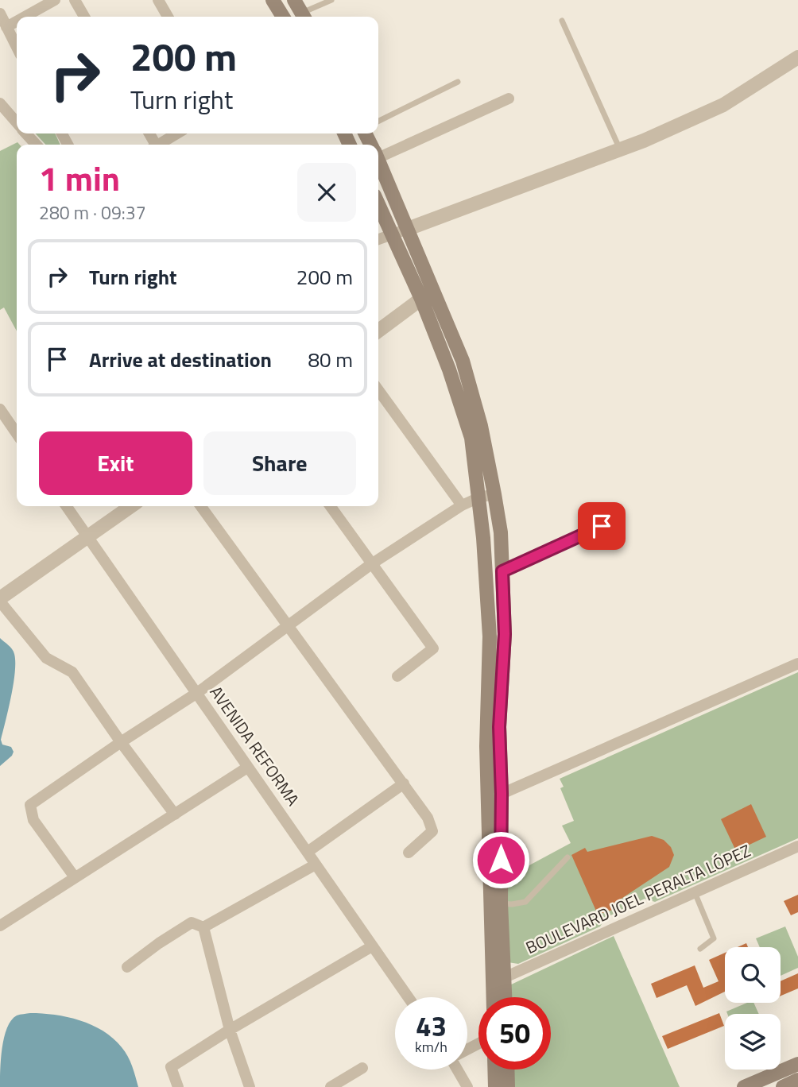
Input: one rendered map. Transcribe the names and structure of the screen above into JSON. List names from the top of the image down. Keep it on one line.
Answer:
{"streets":{"street":["AVENIDA REFORMA","BOULEVARD JOEL PERALTA LÓPEZ"]},"page":{"turn":["200 m","Turn right"],"heading":["1 min","280 m · 09:37"],"list":[{"name":"Turn right","value":"200 m"},{"name":"Arrive at destination","value":"80 m"}],"buttons":["Exit","Share"],"speed":"43 km/h","limit":"50"}}
